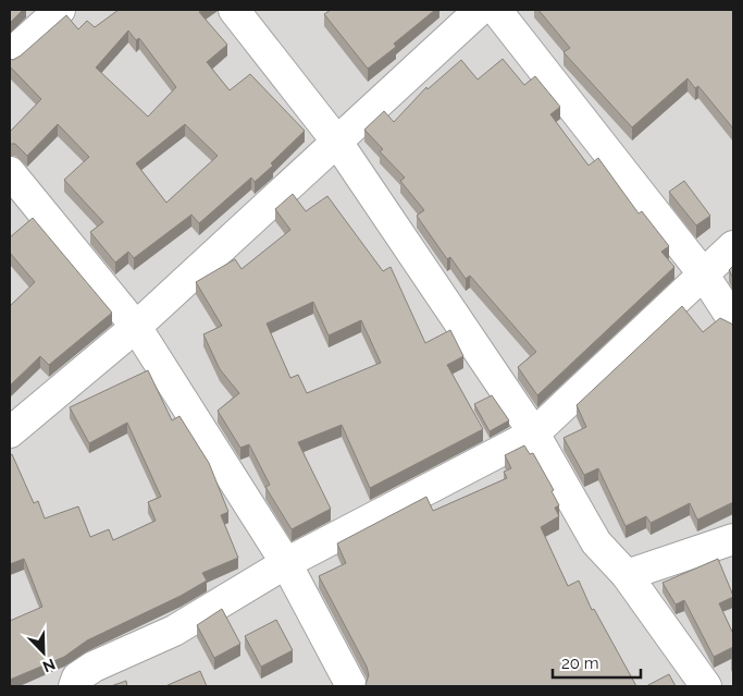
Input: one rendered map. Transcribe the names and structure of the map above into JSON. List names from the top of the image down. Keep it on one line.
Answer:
{"scale_bar":"20 m","north":"bottom right"}
